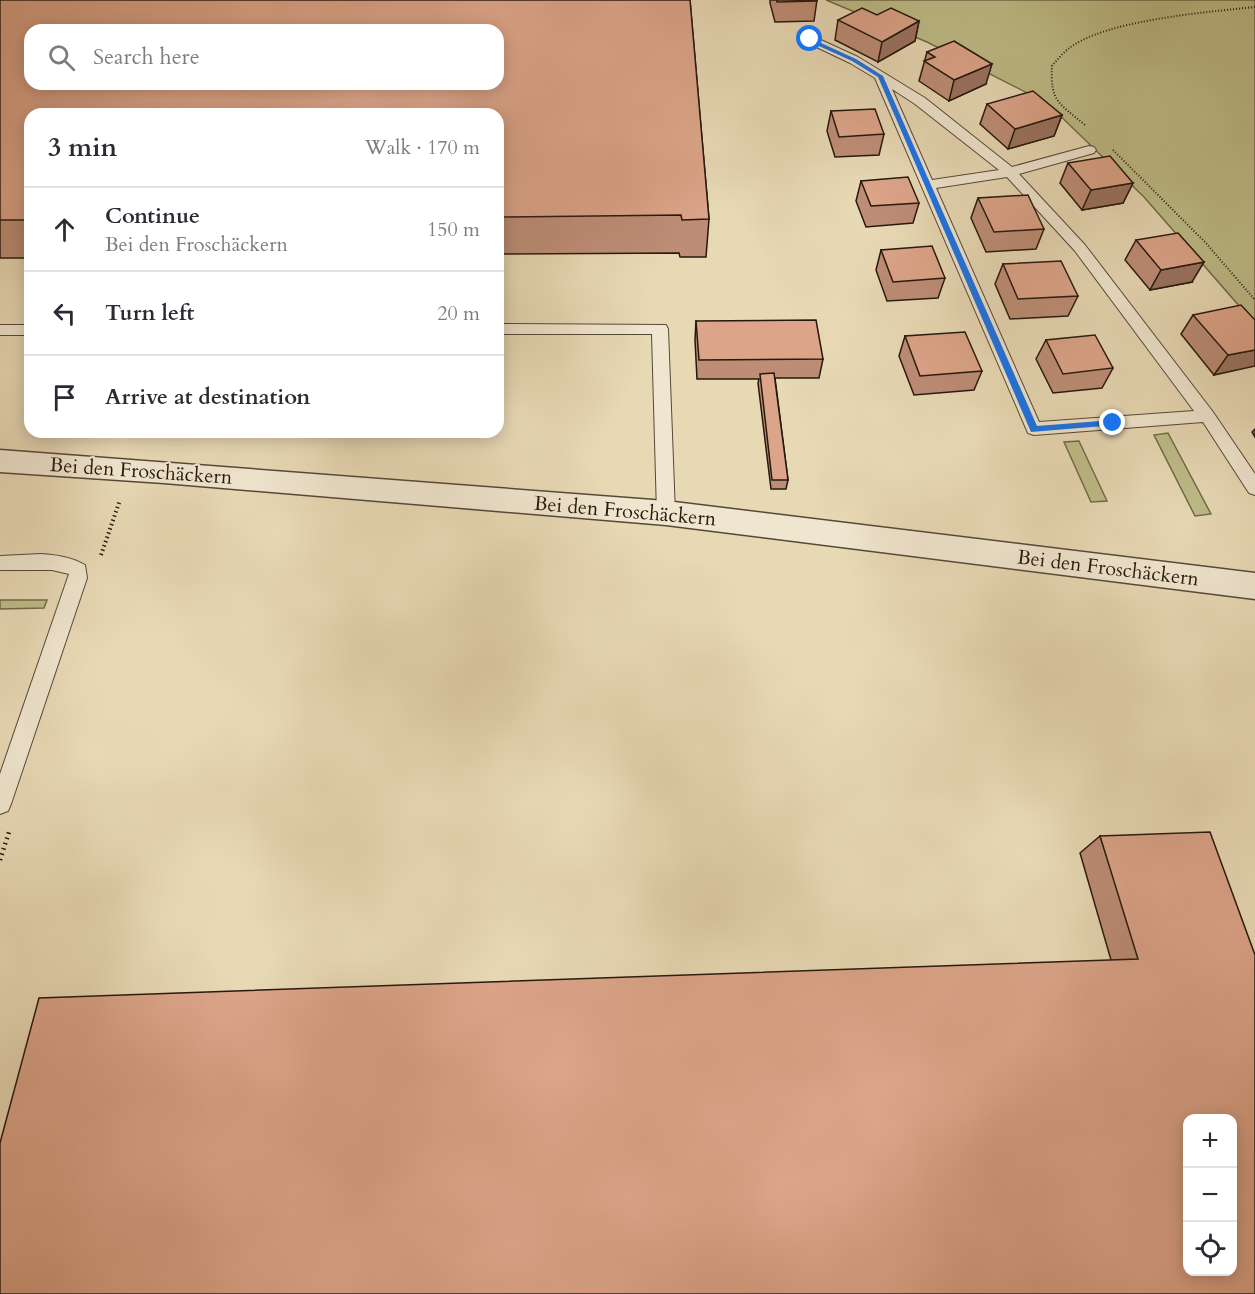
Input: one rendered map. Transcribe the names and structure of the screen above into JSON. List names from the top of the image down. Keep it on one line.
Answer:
{"streets":{"street":["Bei den Froschäckern"]},"page":{"search":"Search here","heading":["3 min","Walk · 170 m"],"list":[["Continue","Bei den Froschäckern","150 m"],["Turn left","20 m"],"Arrive at destination"],"map_buttons":["+","−"]}}
